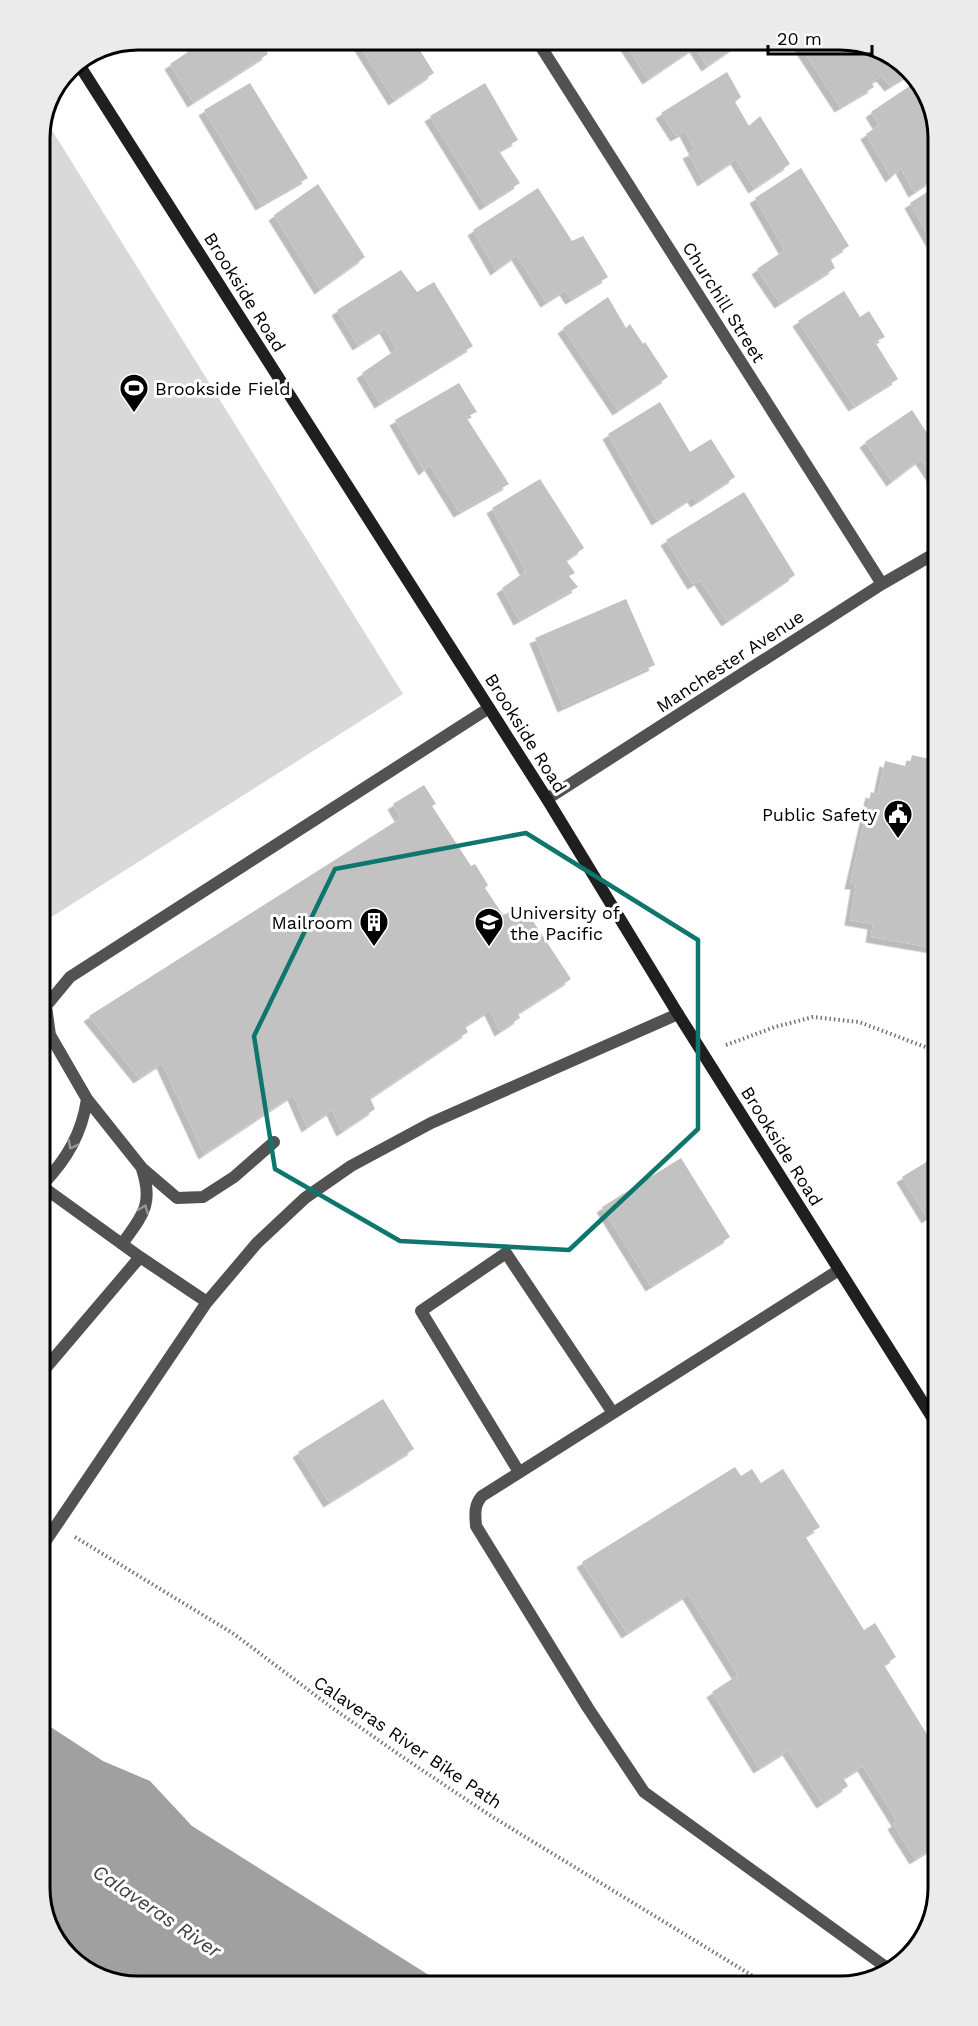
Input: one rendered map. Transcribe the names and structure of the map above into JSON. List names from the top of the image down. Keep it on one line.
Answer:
{"streets":{"street":["Brookside Road","Churchill Street","Manchester Avenue"],"path":["Calaveras River Bike Path"]},"crossings":[["Brookside Road","Manchester Avenue"],["Churchill Street","Manchester Avenue"]],"water":["Calaveras River"],"places":{"sports":["Brookside Field"],"public building":["Public Safety"],"building":["Mailroom"],"school or university":["University of the Pacific"]},"scale_bar":"20 m"}
